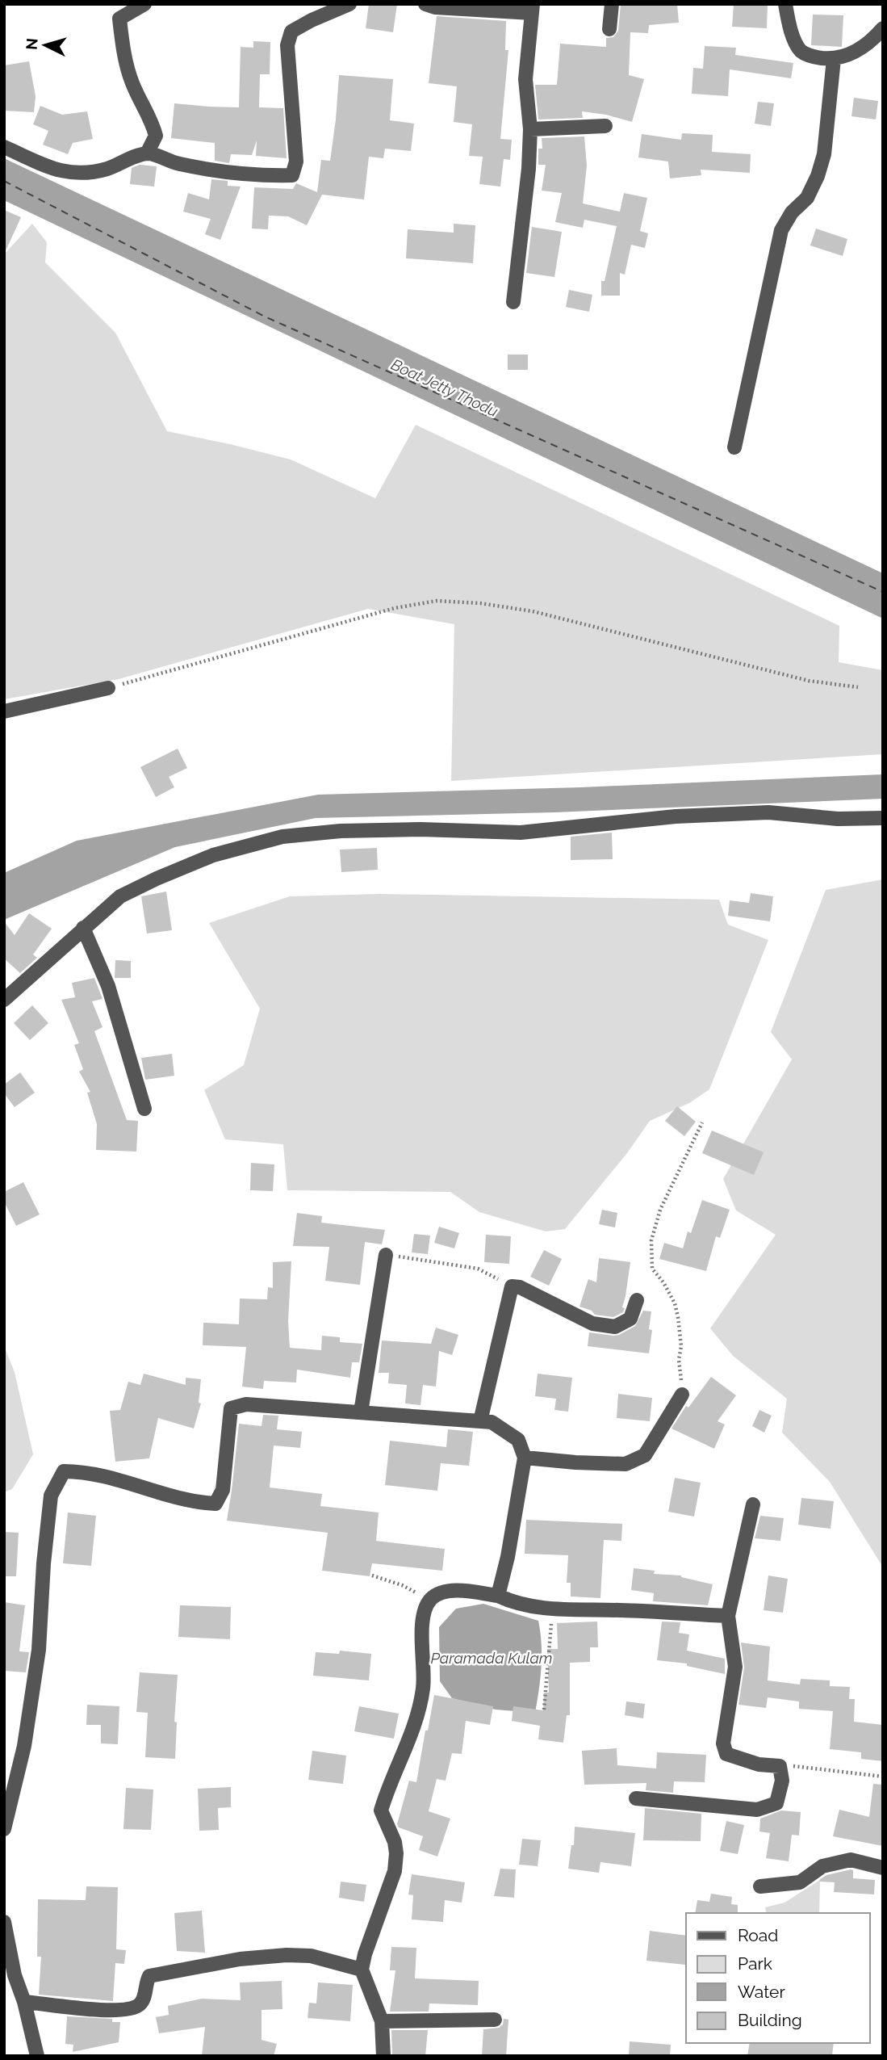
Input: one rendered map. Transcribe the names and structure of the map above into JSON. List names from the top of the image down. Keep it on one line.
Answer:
{"water":["Boat Jetty Thodu","Paramada Kulam"],"legend":["Road","Park","Water","Building"],"north":"left"}
